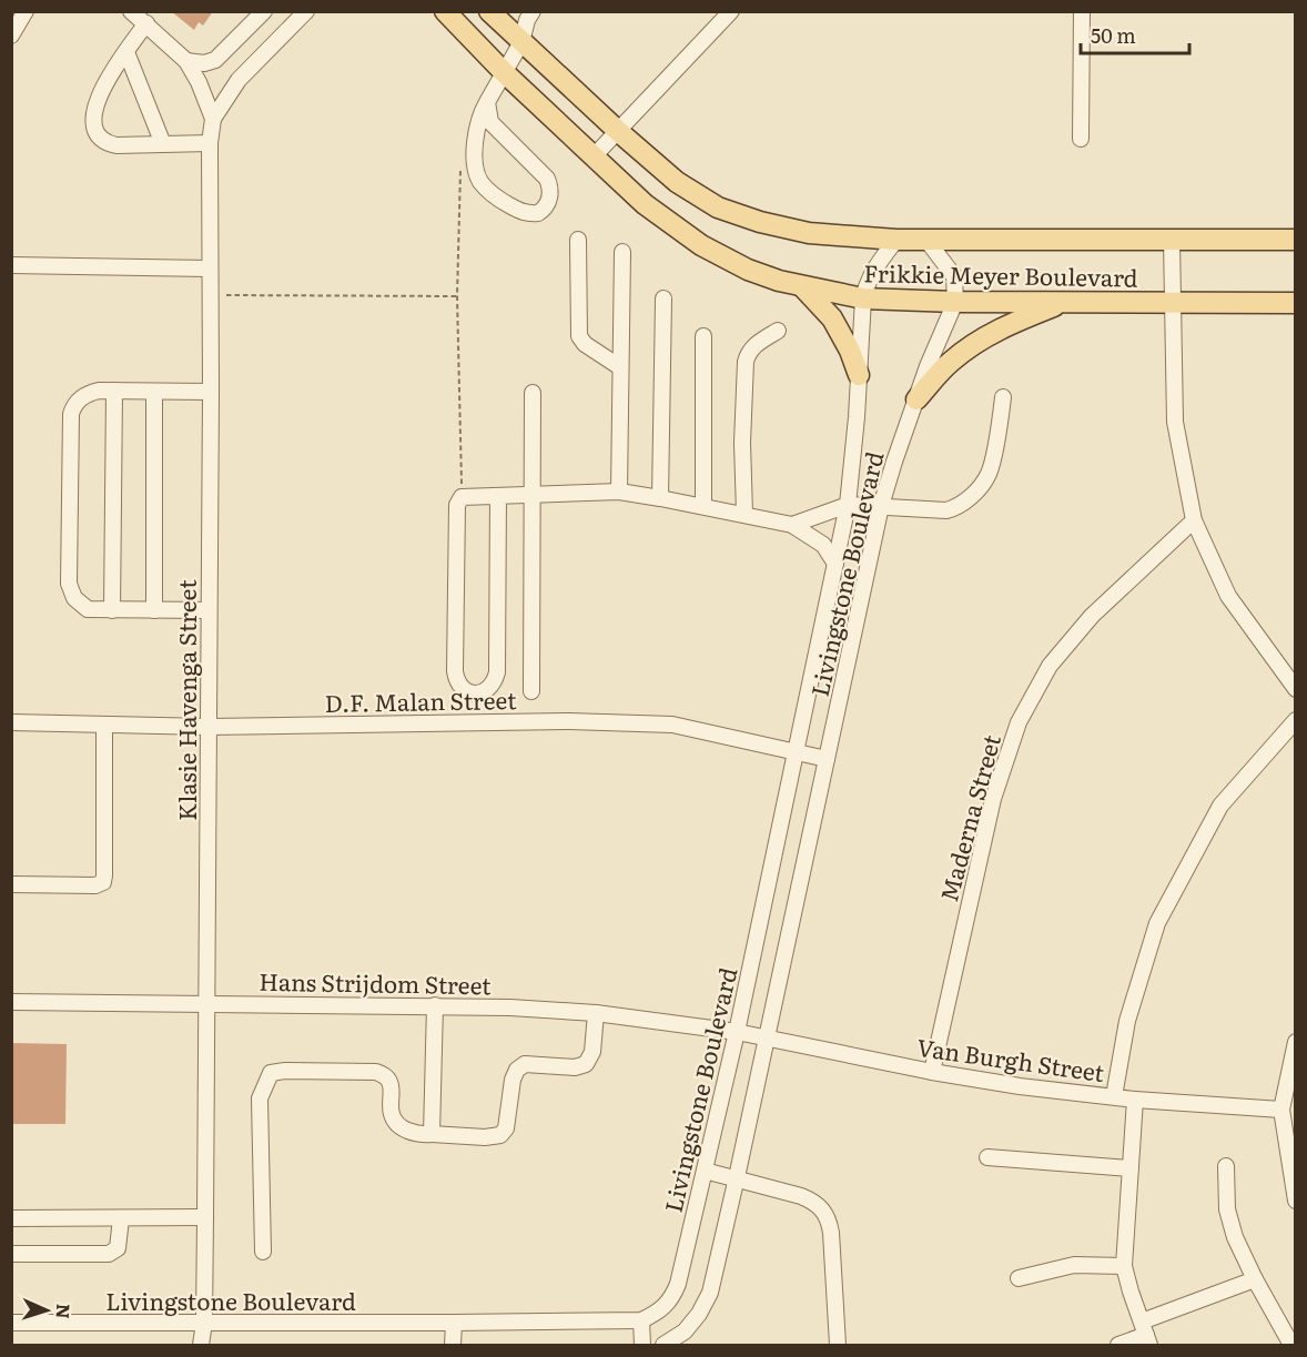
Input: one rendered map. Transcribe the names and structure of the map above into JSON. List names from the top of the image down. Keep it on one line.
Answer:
{"streets":{"main road":["Frikkie Meyer Boulevard"],"street":["Livingstone Boulevard","Klasie Havenga Street","D.F. Malan Street","Maderna Street","Hans Strijdom Street","Van Burgh Street"]},"crossings":[["Frikkie Meyer Boulevard","Livingstone Boulevard"],["Livingstone Boulevard","Klasie Havenga Street"],["Livingstone Boulevard","D.F. Malan Street"],["Livingstone Boulevard","Hans Strijdom Street"],["Livingstone Boulevard","Van Burgh Street"],["Klasie Havenga Street","D.F. Malan Street"],["Klasie Havenga Street","Hans Strijdom Street"],["Maderna Street","Van Burgh Street"],["Hans Strijdom Street","Van Burgh Street"]],"scale_bar":"50 m","north":"right"}
